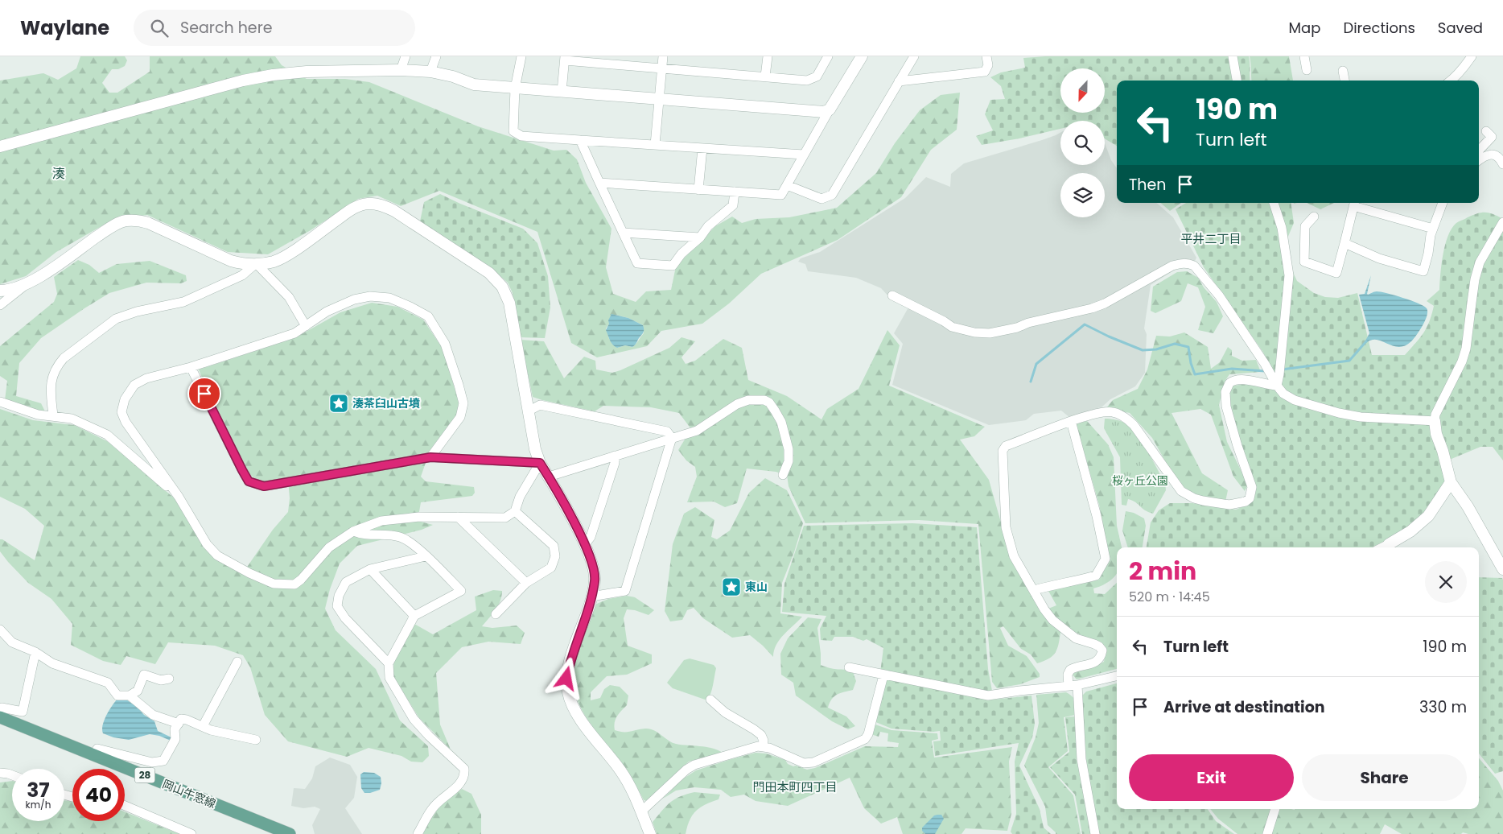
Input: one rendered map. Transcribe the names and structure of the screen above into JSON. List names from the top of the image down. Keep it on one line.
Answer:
{"streets":{"main road":["28","岡山牛窓線"]},"districts":["湊","平井二丁目","門田本町四丁目"],"parks":["桜ヶ丘公園"],"places":{"place":["湊茶臼山古墳","東山"]},"north":"bottom","page":{"header":"Waylane","search":"Search here","nav":["Map","Directions","Saved"],"turn":["190 m","Turn left"],"then":"Then","heading":["2 min","520 m · 14:45"],"list":[{"name":"Turn left","value":"190 m"},{"name":"Arrive at destination","value":"330 m"}],"buttons":["Exit","Share"],"speed":"37 km/h","limit":"40"}}
